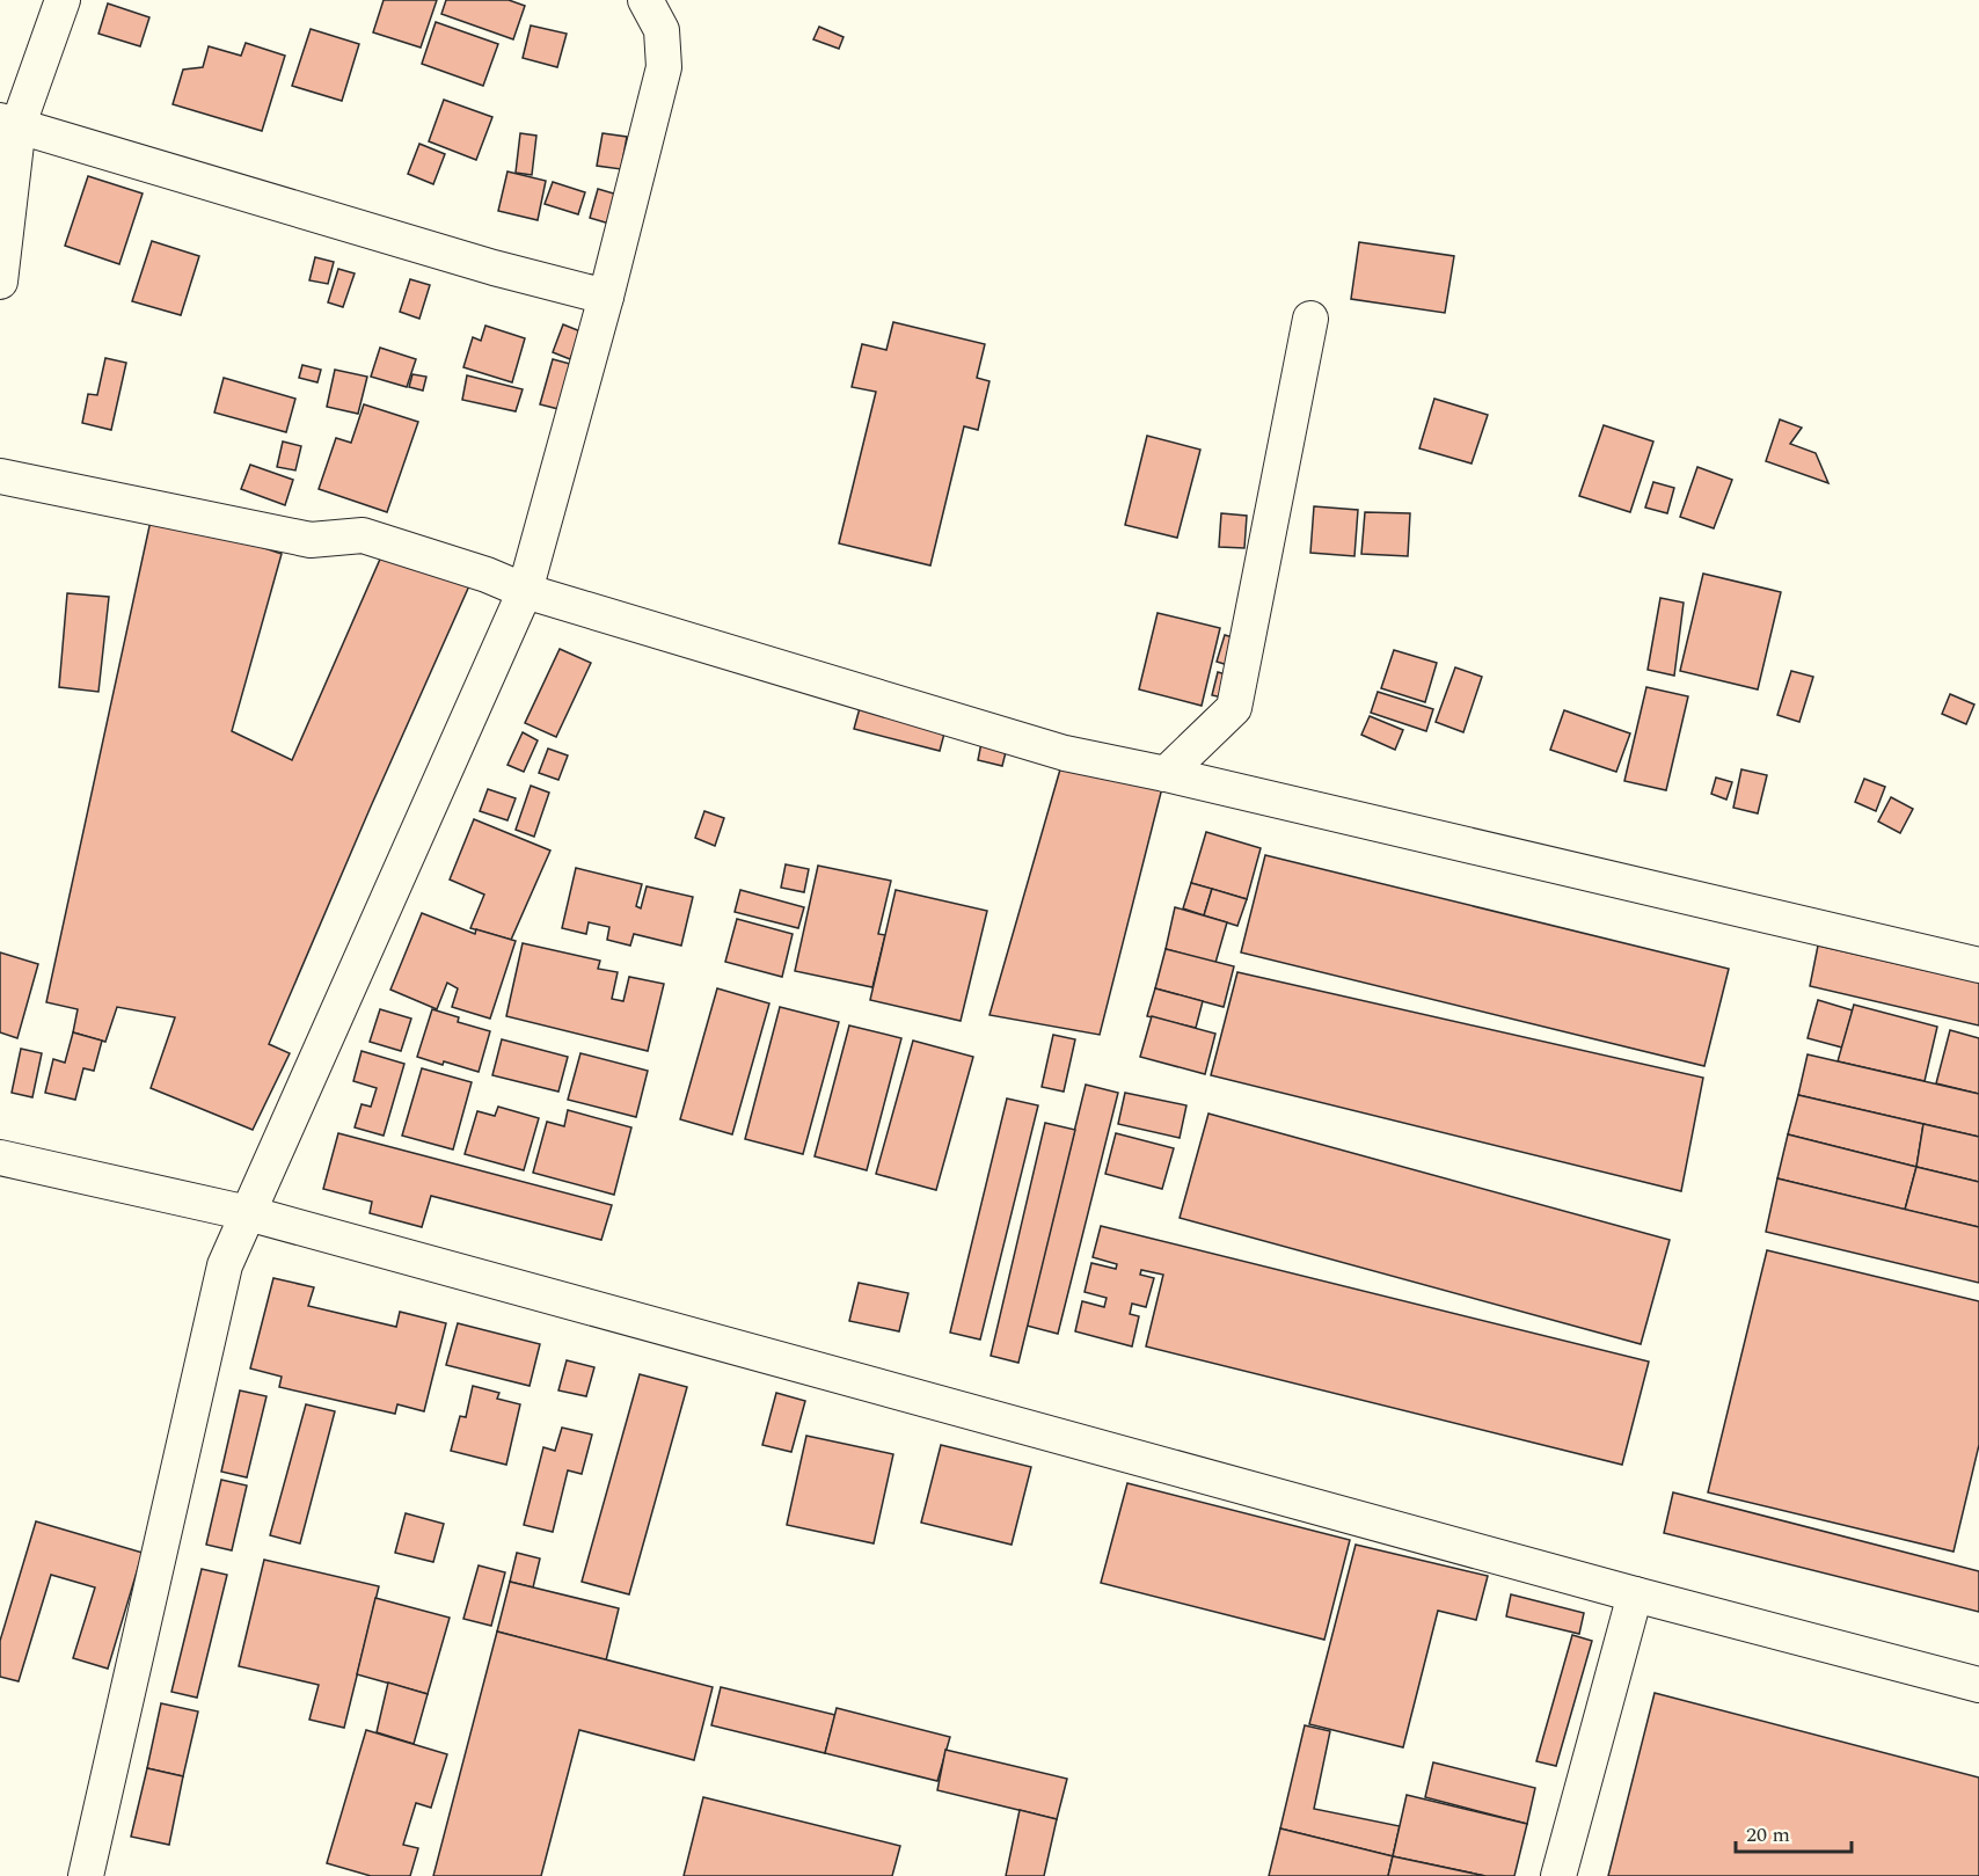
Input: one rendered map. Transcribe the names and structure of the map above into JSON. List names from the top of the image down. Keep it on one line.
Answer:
{"scale_bar":"20 m"}
